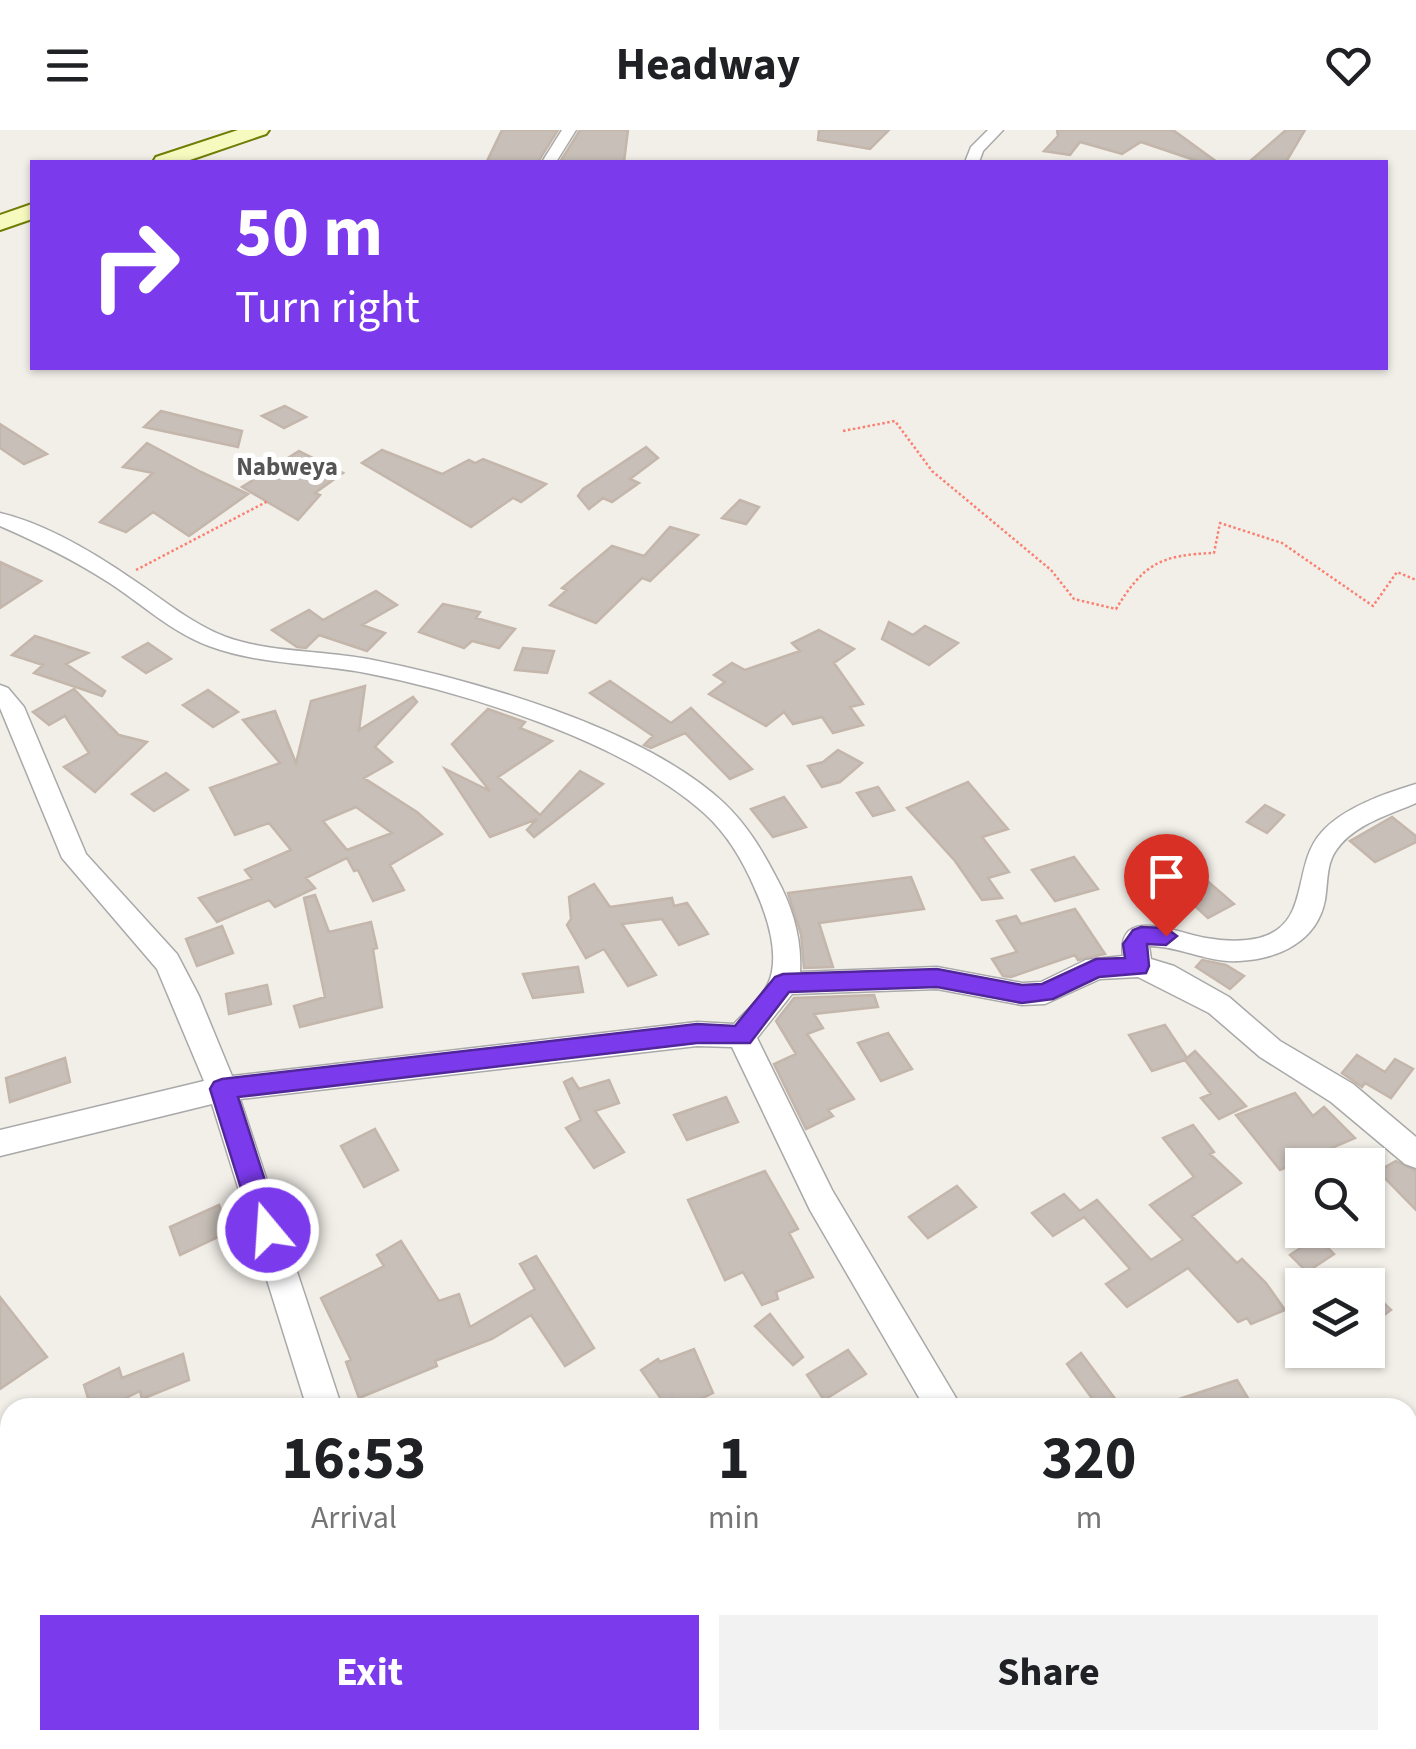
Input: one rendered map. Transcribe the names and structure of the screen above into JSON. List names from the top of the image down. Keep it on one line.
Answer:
{"districts":["Nabweya"],"page":{"header":"Headway","turn":["50 m","Turn right"],"eta":["16:53","Arrival","1","min","320","m"],"buttons":["Exit","Share"]}}
